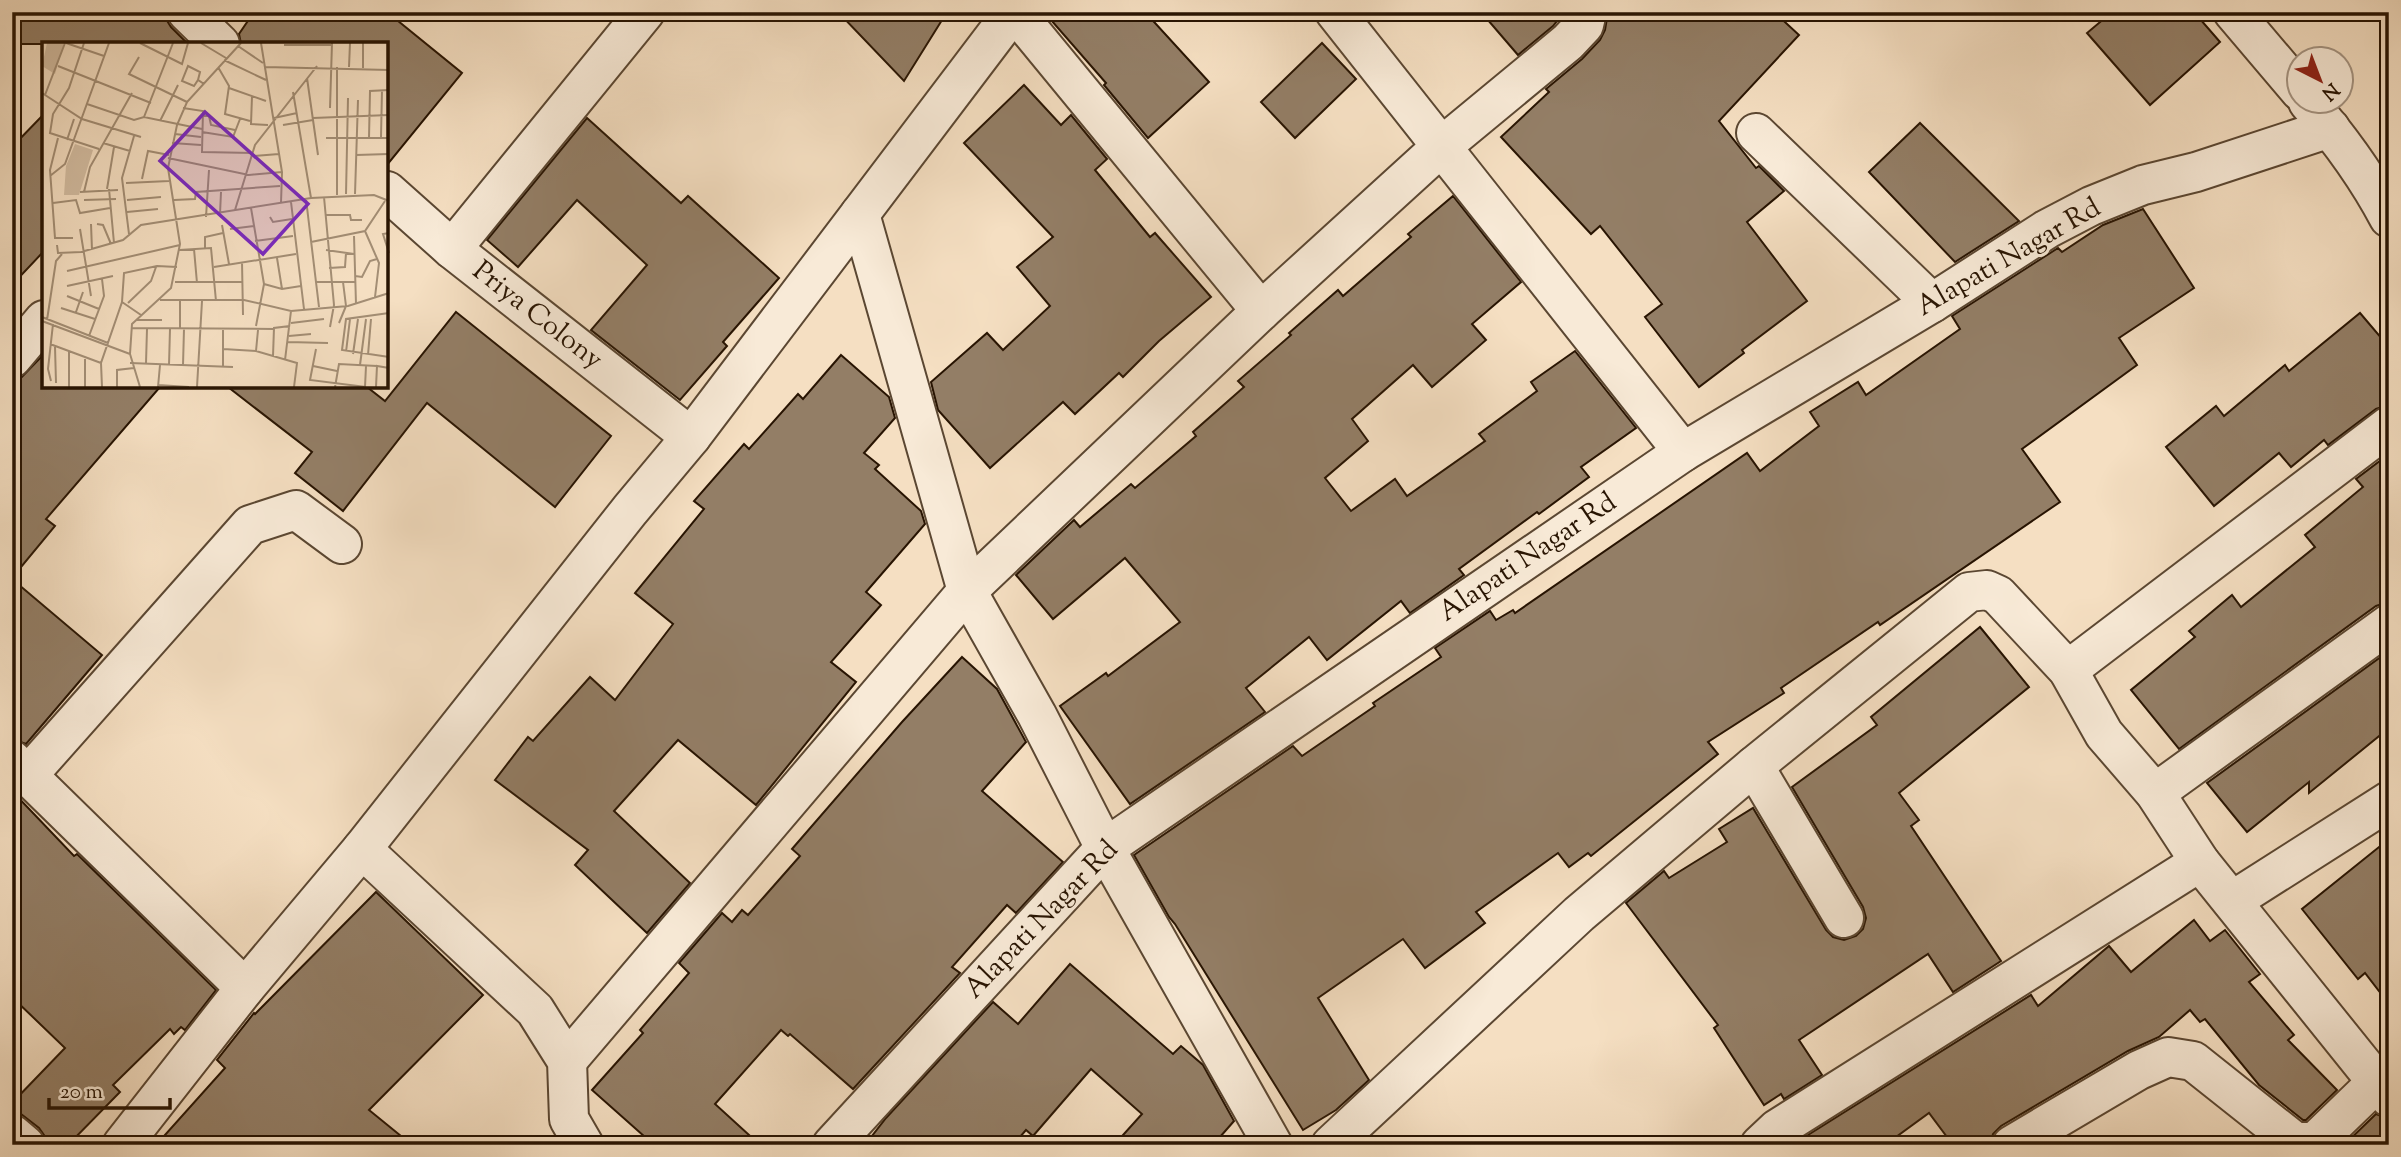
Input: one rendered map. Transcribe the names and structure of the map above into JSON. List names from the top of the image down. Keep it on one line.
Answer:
{"streets":{"street":["Alapati Nagar Rd","Priya Colony"]},"scale_bar":"20 m","north":"bottom right"}
